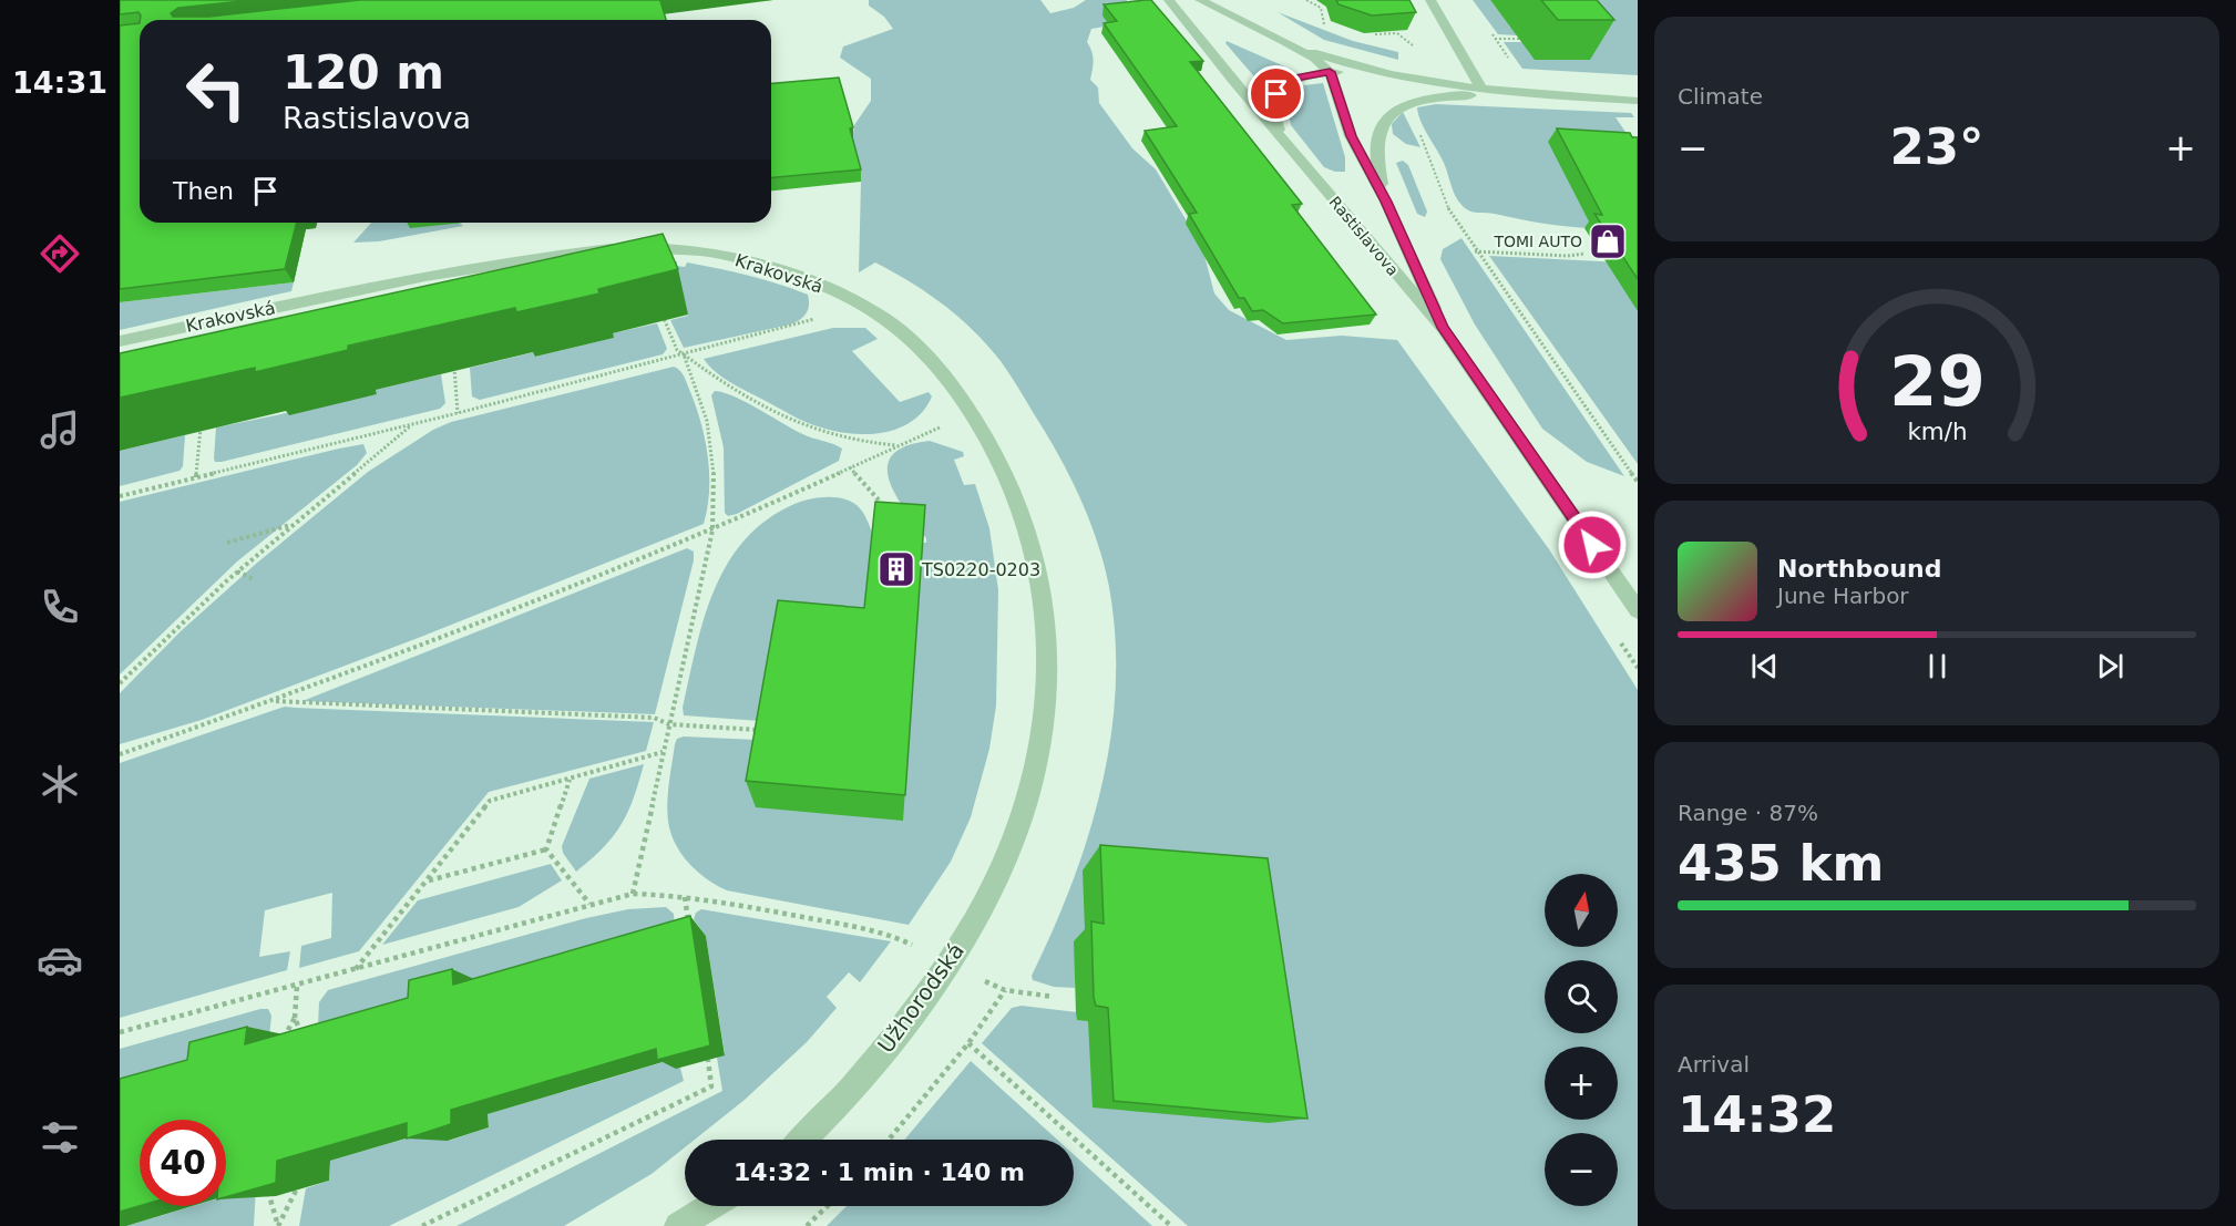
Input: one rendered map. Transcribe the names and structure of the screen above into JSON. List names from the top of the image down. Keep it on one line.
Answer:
{"streets":{"street":["Rastislavova","Krakovská","Užhorodská"]},"crossings":[["Krakovská","Užhorodská"]],"places":{"shop":["TOMI AUTO"],"building":["TS0220-0203"]},"north":"top","page":{"tabs":"14:31","tile":["Climate",["Range · 87%","435 km"],["Arrival","14:32"]],"turn":["120 m","Rastislavova"],"heat":["−","23°","+"],"then":"Then","song":["Northbound","June Harbor"],"map_buttons":["+","−"],"limit":"40","trip":"14:32 · 1 min · 140 m","gauge":["29","km/h"]}}
